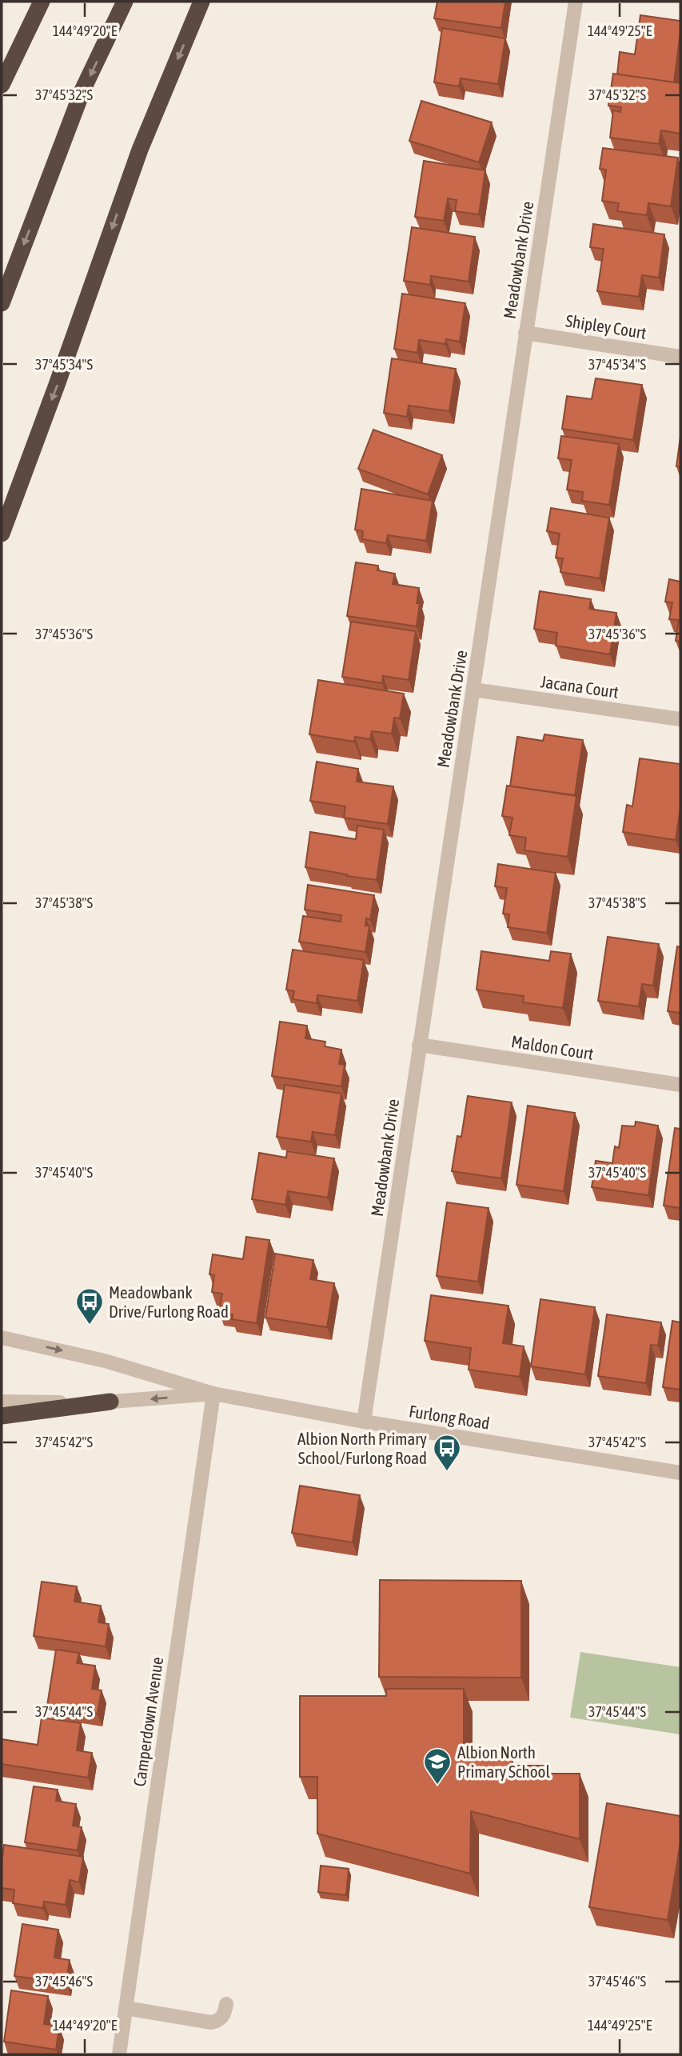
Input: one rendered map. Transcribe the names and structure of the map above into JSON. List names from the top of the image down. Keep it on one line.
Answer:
{"streets":{"street":["Meadowbank Drive","Shipley Court","Jacana Court","Maldon Court","Furlong Road","Camperdown Avenue"]},"crossings":[["Meadowbank Drive","Shipley Court"],["Meadowbank Drive","Jacana Court"],["Meadowbank Drive","Maldon Court"],["Meadowbank Drive","Furlong Road"],["Furlong Road","Camperdown Avenue"]],"places":{"bus stop":["Meadowbank Drive/Furlong Road","Albion North Primary School/Furlong Road"],"school or university":["Albion North Primary School"]},"coordinates":["144°49'20\"E","144°49'25\"E","37°45'32\"S","37°45'34\"S","37°45'36\"S","37°45'38\"S","37°45'40\"S","37°45'42\"S","37°45'44\"S","37°45'46\"S"]}
